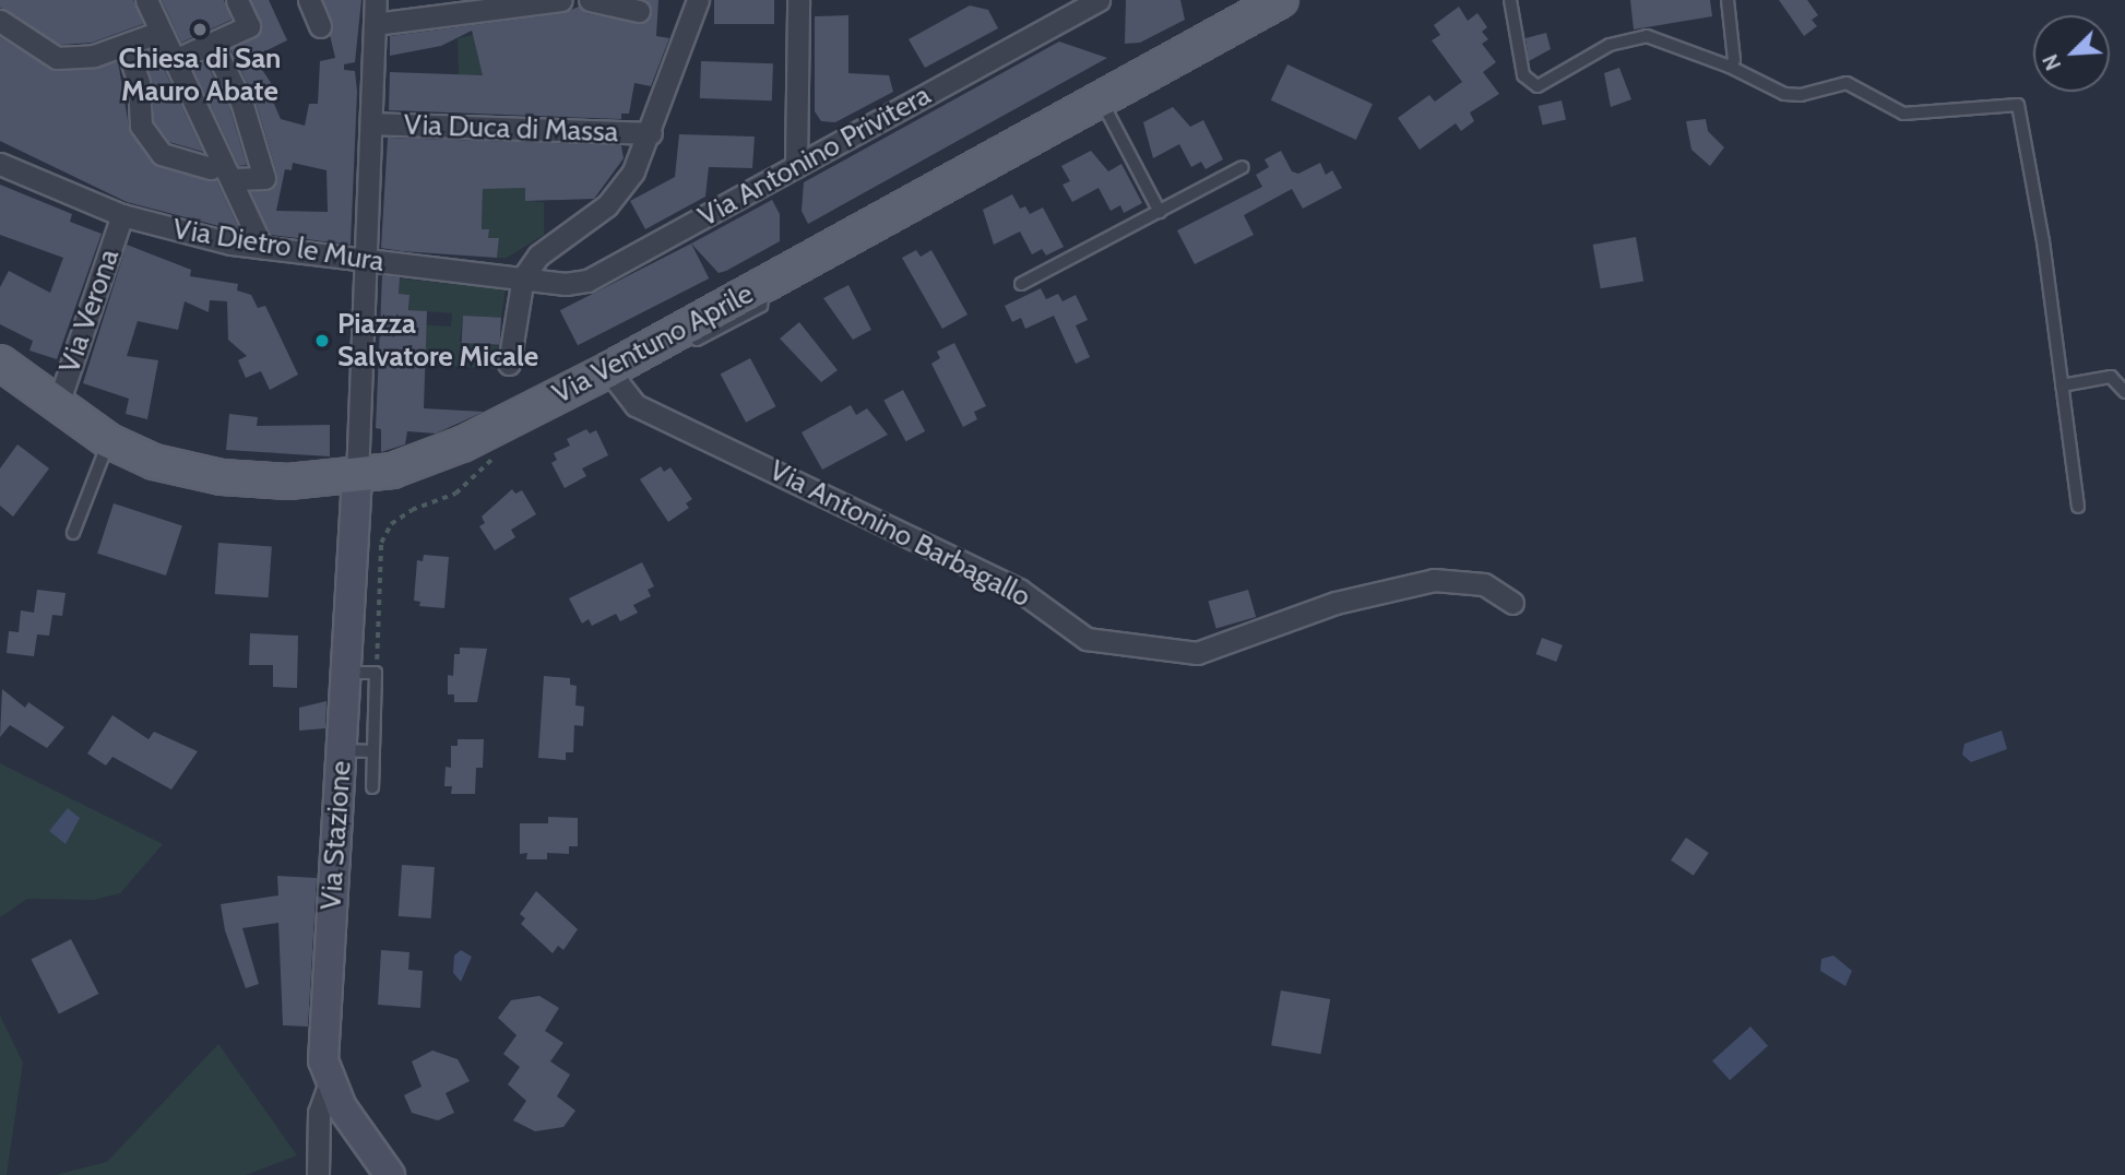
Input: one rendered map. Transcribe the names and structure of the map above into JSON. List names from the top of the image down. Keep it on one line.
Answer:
{"streets":{"main road":["Via Ventuno Aprile","Via Stazione"],"street":["Via Duca di Massa","Via Antonino Privitera","Via Dietro le Mura","Via Verona","Via Antonino Barbagallo"]},"crossings":[["Via Antonino Privitera","Via Dietro le Mura"],["Via Dietro le Mura","Via Verona"],["Via Verona","Via Ventuno Aprile"],["Via Ventuno Aprile","Via Antonino Barbagallo"],["Via Ventuno Aprile","Via Stazione"]],"places":["Chiesa di San Mauro Abate","Piazza Salvatore Micale"],"north":"bottom left"}
